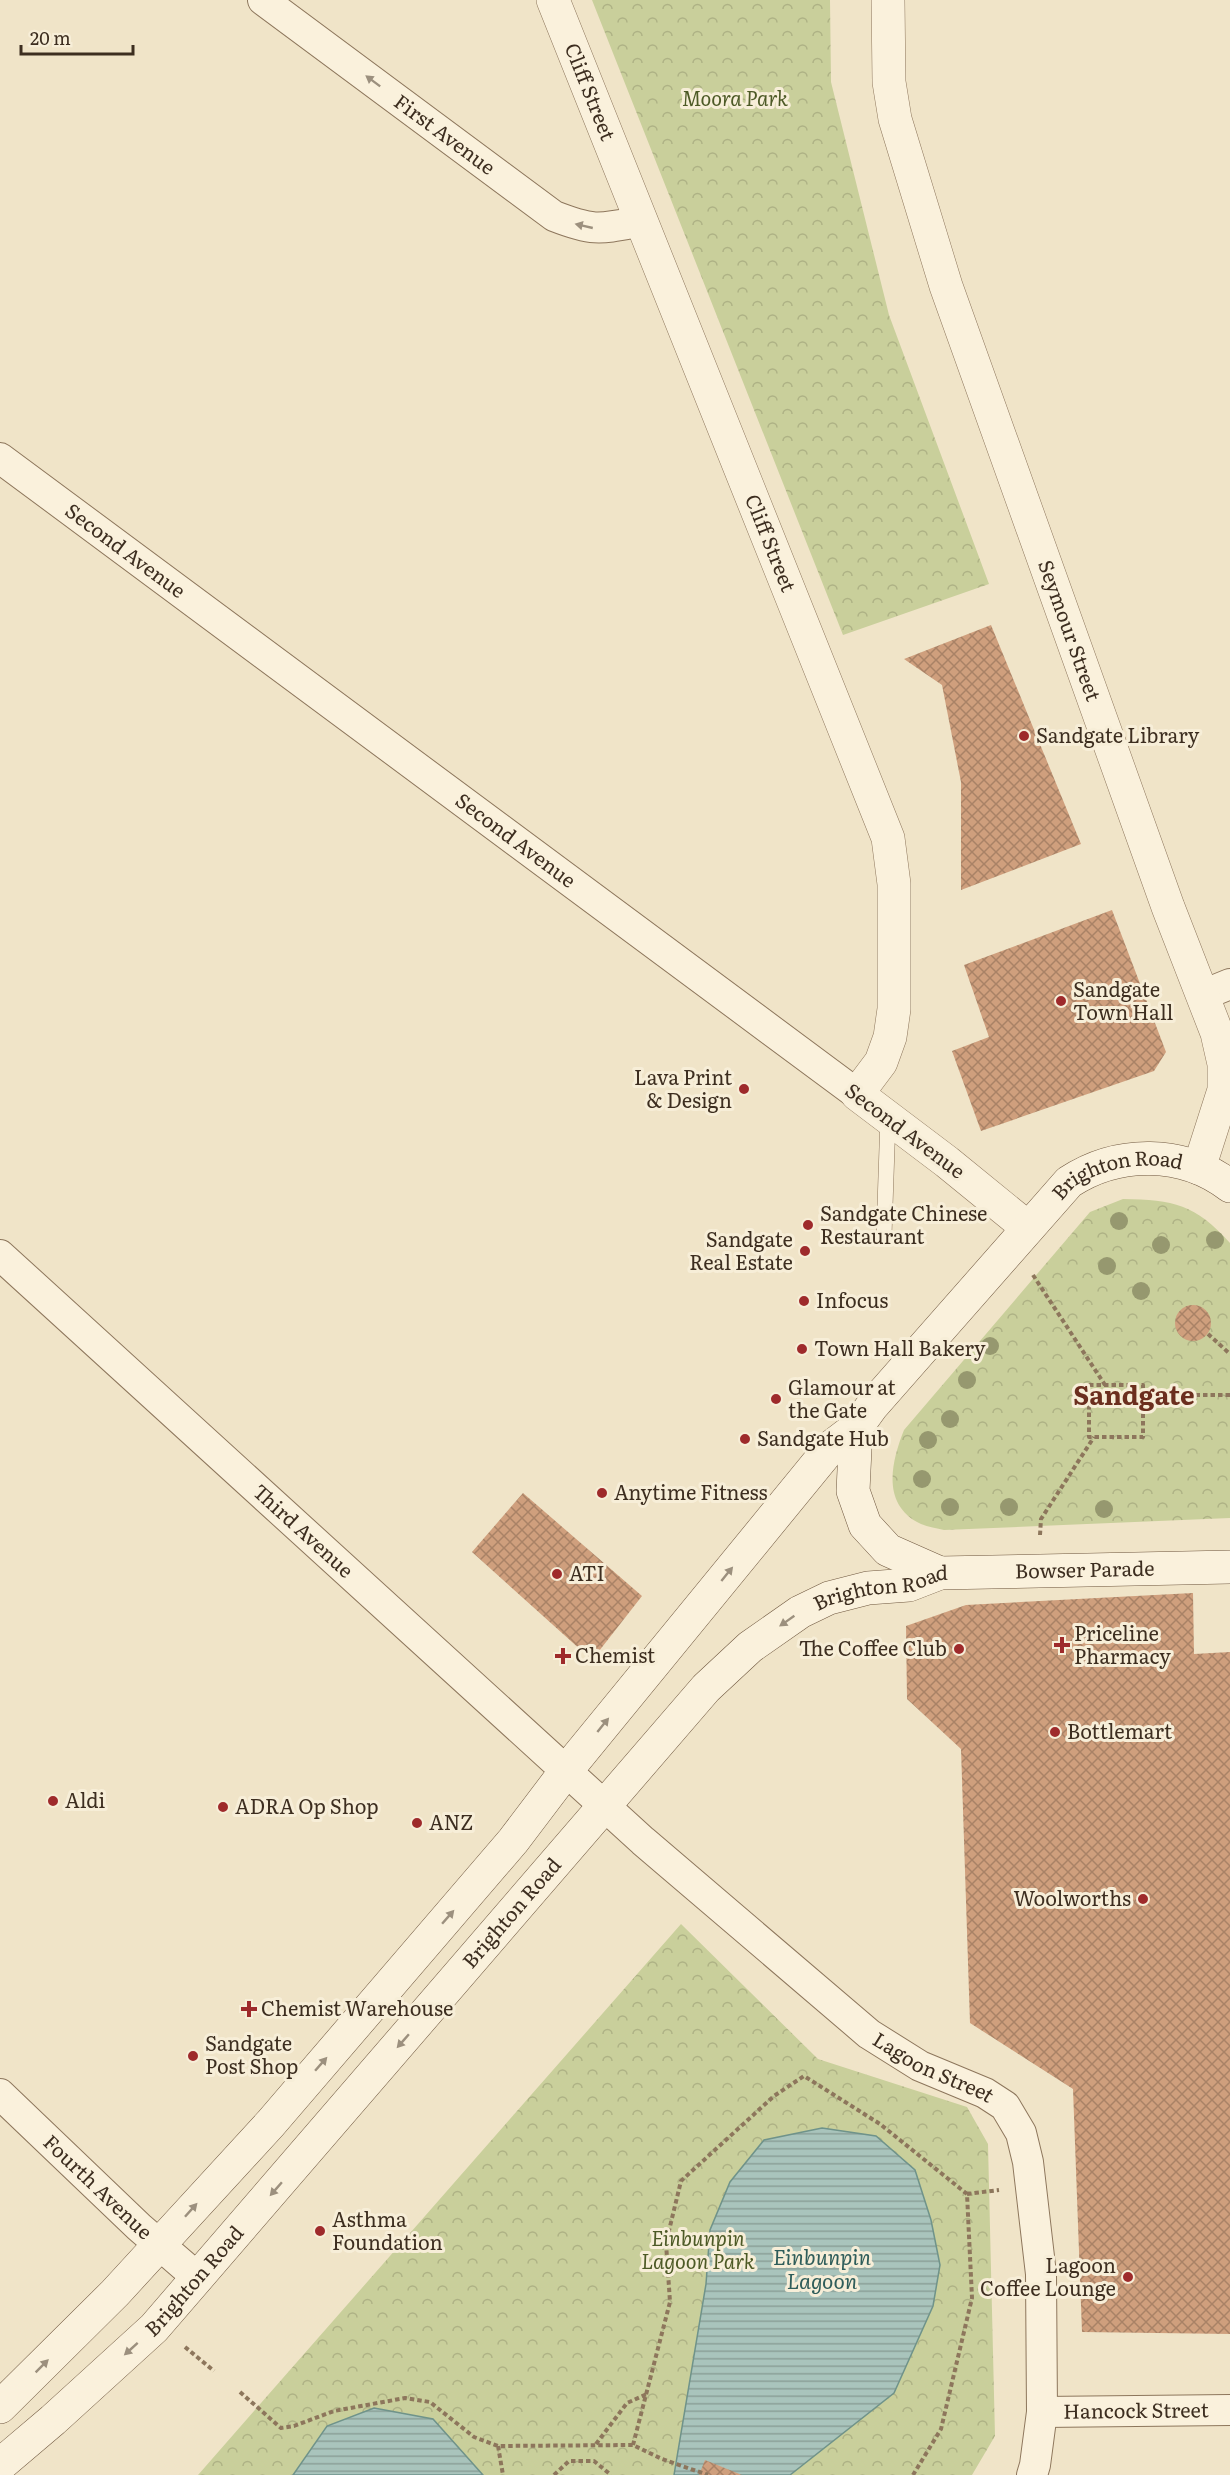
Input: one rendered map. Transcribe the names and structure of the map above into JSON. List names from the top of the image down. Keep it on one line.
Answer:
{"streets":{"main road":["Cliff Street","Second Avenue","Seymour Street","Brighton Road","Bowser Parade"],"street":["First Avenue","Third Avenue","Lagoon Street","Fourth Avenue","Hancock Street"]},"crossings":[["Cliff Street","First Avenue"],["Cliff Street","Second Avenue"],["Second Avenue","Brighton Road"],["Seymour Street","Brighton Road"],["Brighton Road","Third Avenue"],["Brighton Road","Bowser Parade"],["Brighton Road","Lagoon Street"],["Brighton Road","Fourth Avenue"],["Third Avenue","Lagoon Street"],["Lagoon Street","Hancock Street"]],"one_way":["First Avenue"],"districts":["Sandgate"],"water":["Einbunpin Lagoon"],"parks":["Moora Park","Einbunpin Lagoon Park"],"places":{"other":["Sandgate Library","Sandgate Town Hall","Lava Print & Design","Sandgate Chinese Restaurant","Sandgate Real Estate","Infocus","Town Hall Bakery","Glamour at the Gate","Sandgate Hub","Anytime Fitness","ATI","The Coffee Club","Bottlemart","Aldi","ADRA Op Shop","ANZ","Woolworths","Sandgate Post Shop","Asthma Foundation","Lagoon Coffee Lounge"],"health":["Priceline Pharmacy","Chemist","Chemist Warehouse"]},"scale_bar":"20 m"}
